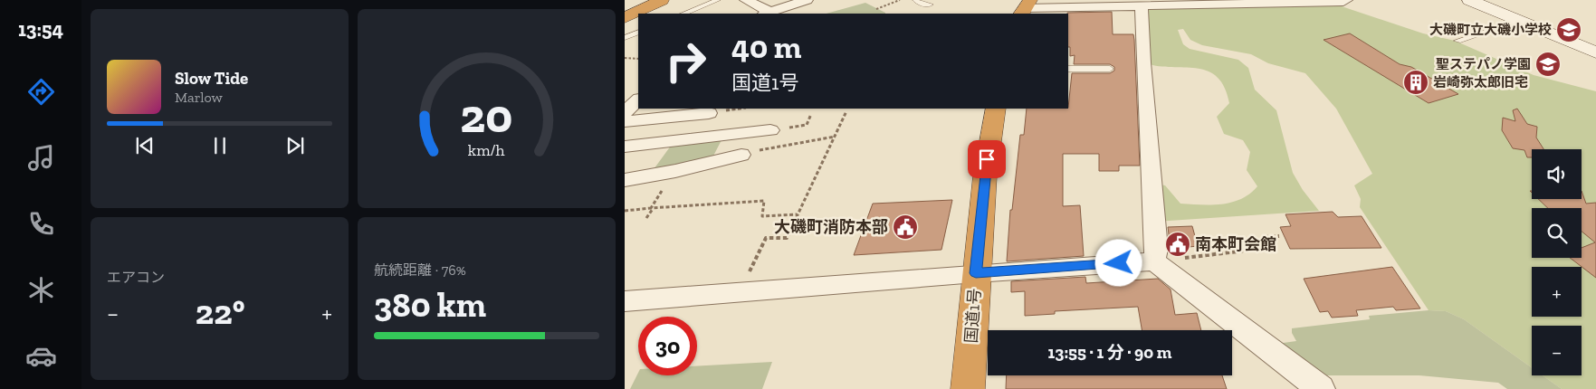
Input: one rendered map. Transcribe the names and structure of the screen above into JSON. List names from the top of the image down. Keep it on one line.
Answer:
{"streets":{"highway":["国道1号"]},"places":{"school or university":["大磯町立大磯小学校","聖ステパノ学園"],"building":["岩崎弥太郎旧宅"],"public building":["大磯町消防本部","南本町会館"]},"page":{"tabs":"13:54","turn":["40 m","国道1号"],"song":["Slow Tide","Marlow"],"map_buttons":["+","−"],"tile":["エアコン",["航続距離 · 76%","380 km"]],"heat":["−","22°","+"],"limit":"30","trip":"13:55 · 1 分 · 90 m","gauge":["20","km/h"]}}
